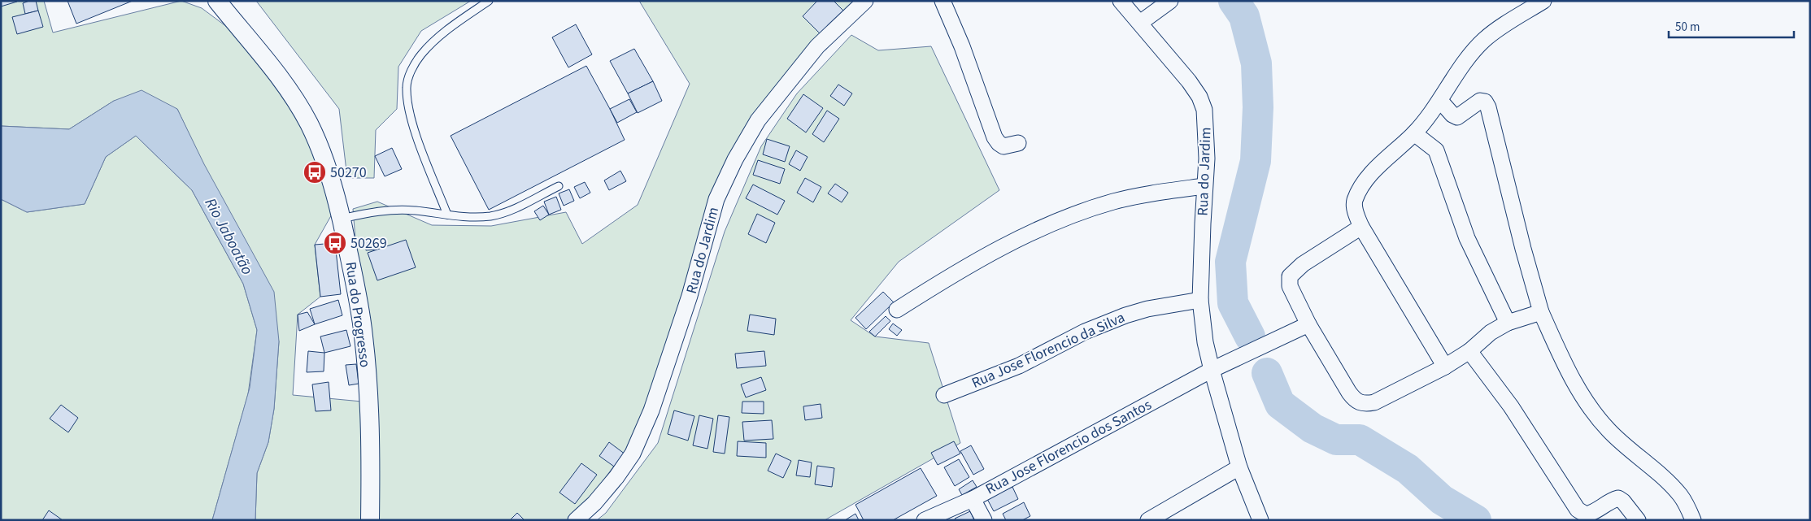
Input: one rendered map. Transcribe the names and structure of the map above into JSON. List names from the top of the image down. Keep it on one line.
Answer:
{"streets":{"street":["Rua do Jardim","Rua do Progresso","Rua Jose Florencio da Silva","Rua Jose Florencio dos Santos"]},"crossings":[["Rua do Jardim","Rua Jose Florencio da Silva"],["Rua do Jardim","Rua Jose Florencio dos Santos"]],"water":["Rio Jaboatão"],"places":{"bus stop":["50270","50269"]},"scale_bar":"50 m"}
